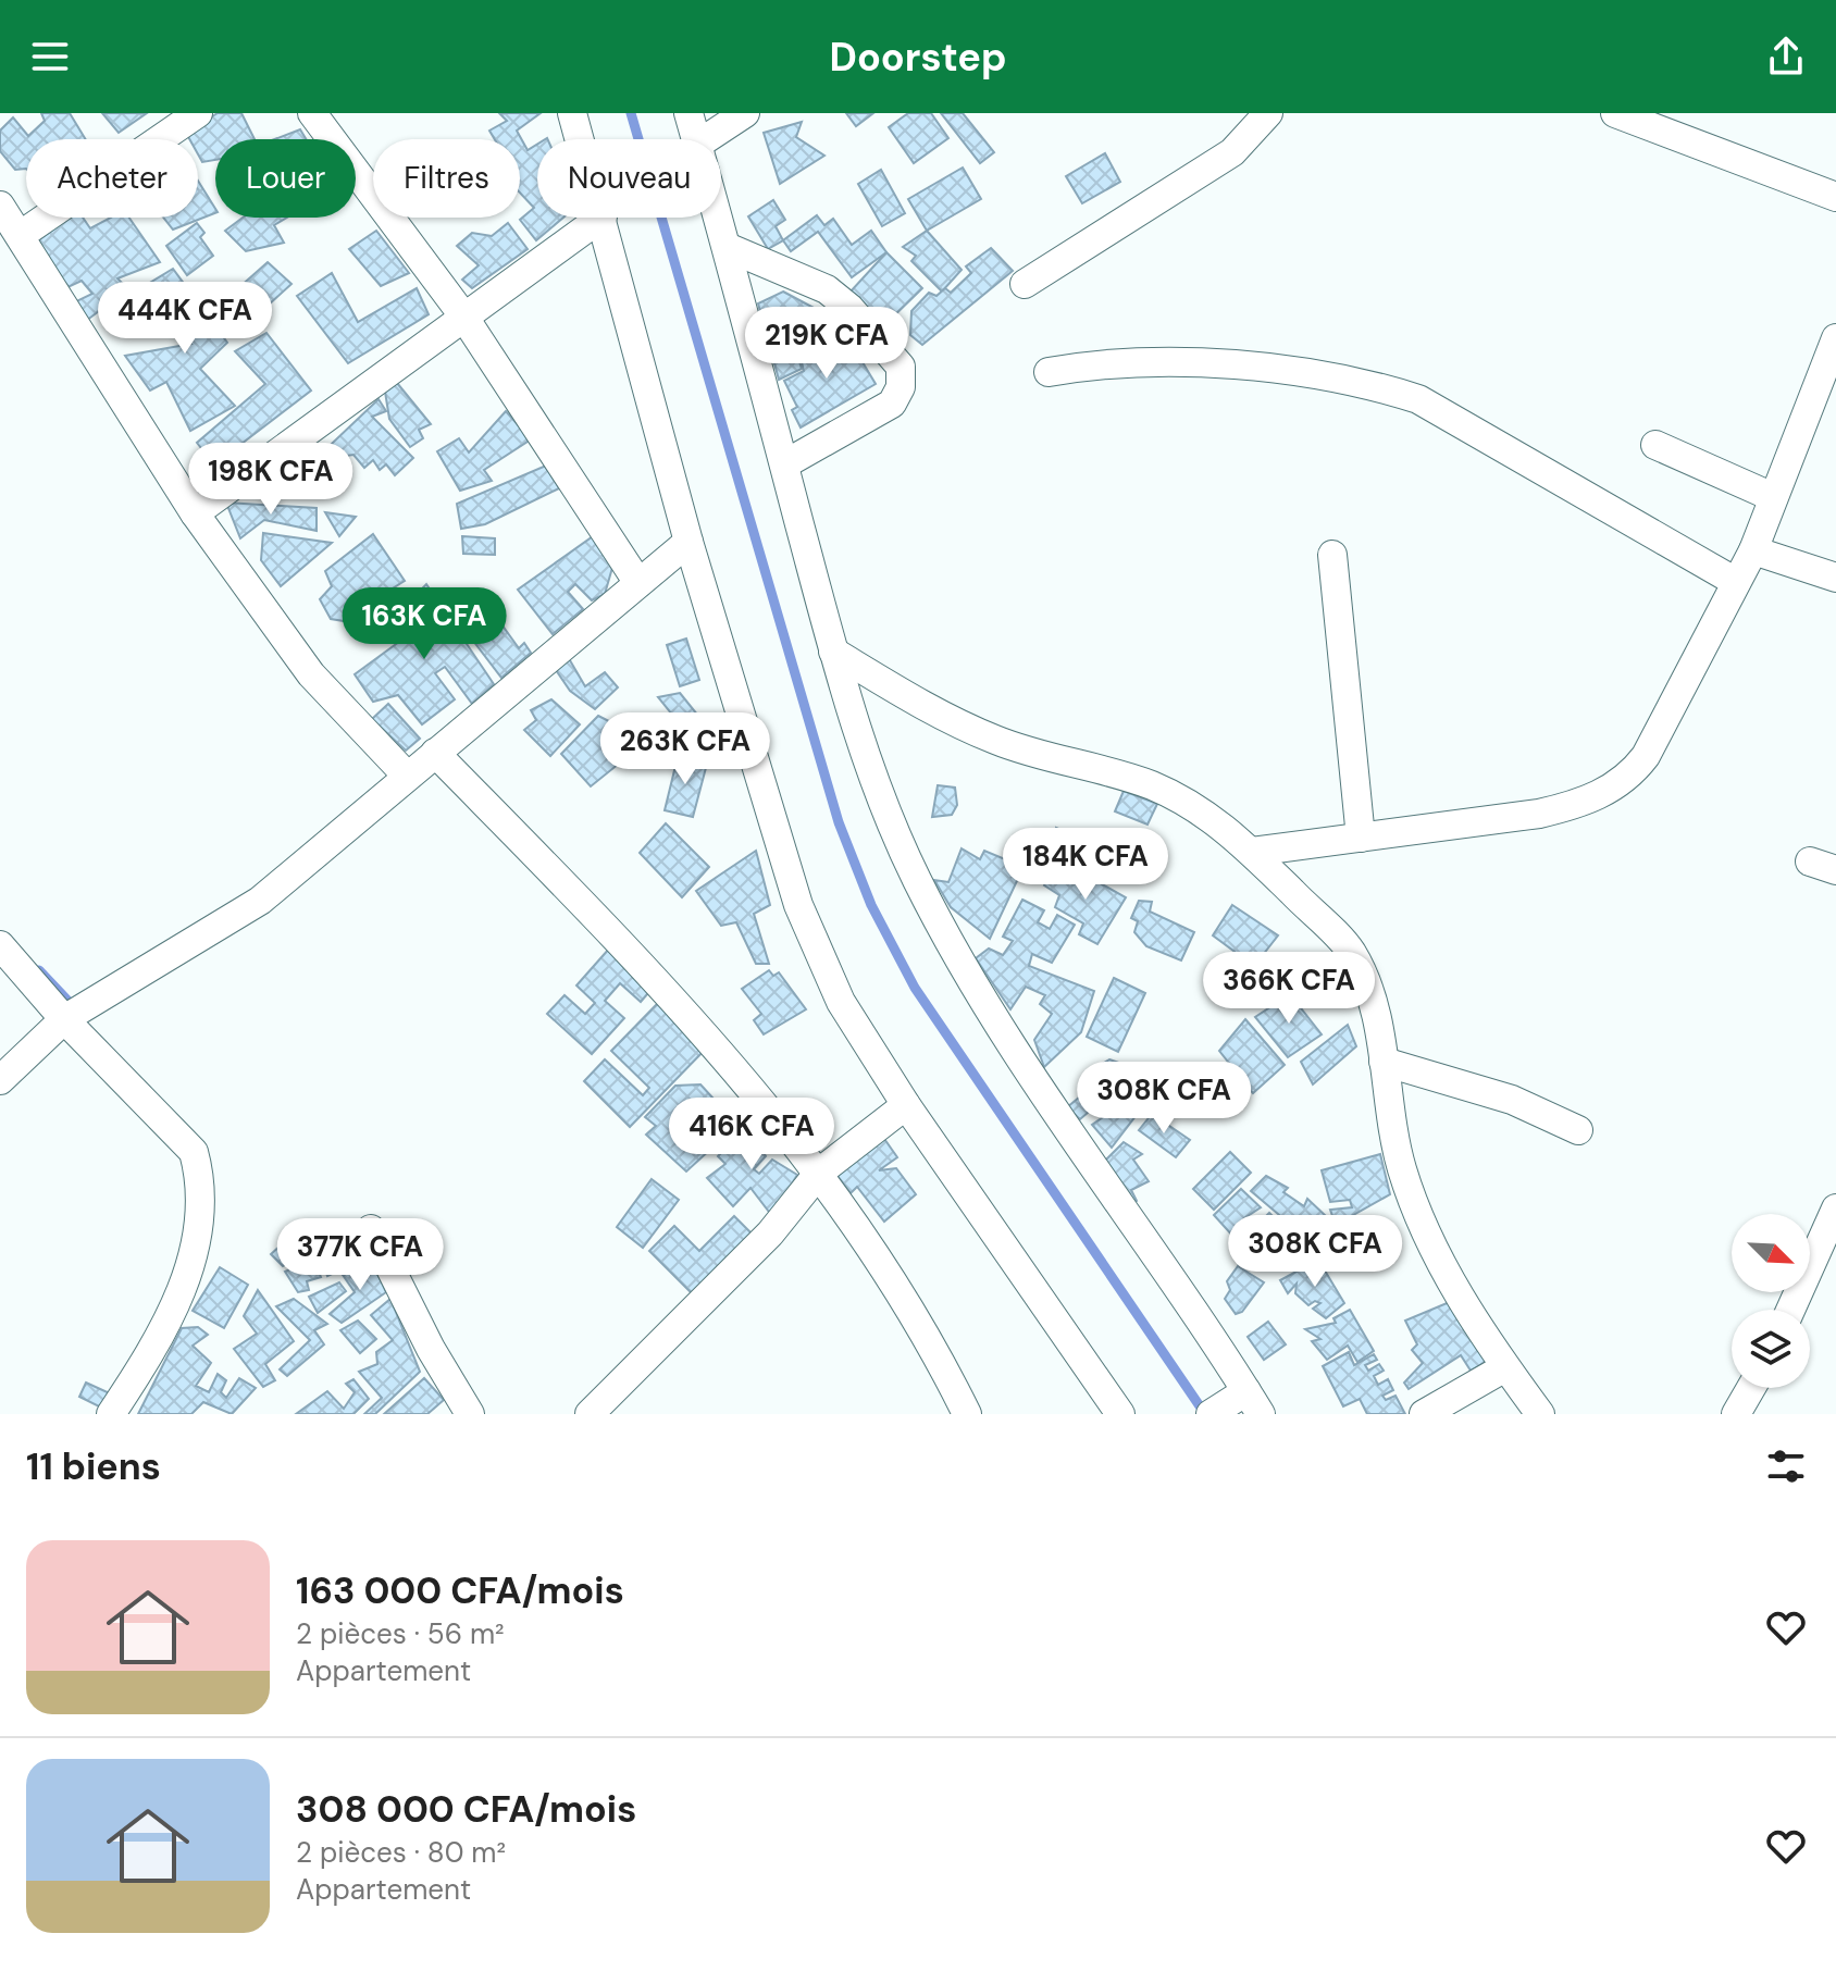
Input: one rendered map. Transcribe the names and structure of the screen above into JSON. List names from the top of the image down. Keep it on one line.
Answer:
{"north":"bottom right","page":{"header":"Doorstep","chip":["Acheter","Louer","Filtres","Nouveau"],"price":["444K CFA","219K CFA","198K CFA","163K CFA","263K CFA","184K CFA","366K CFA","308K CFA","416K CFA","308K CFA","377K CFA"],"heading":"11 biens","list":[{"name":"163 000 CFA/mois","note":"2 pièces · 56 m² · Appartement"},{"name":"308 000 CFA/mois","note":"2 pièces · 80 m² · Appartement"}]}}
